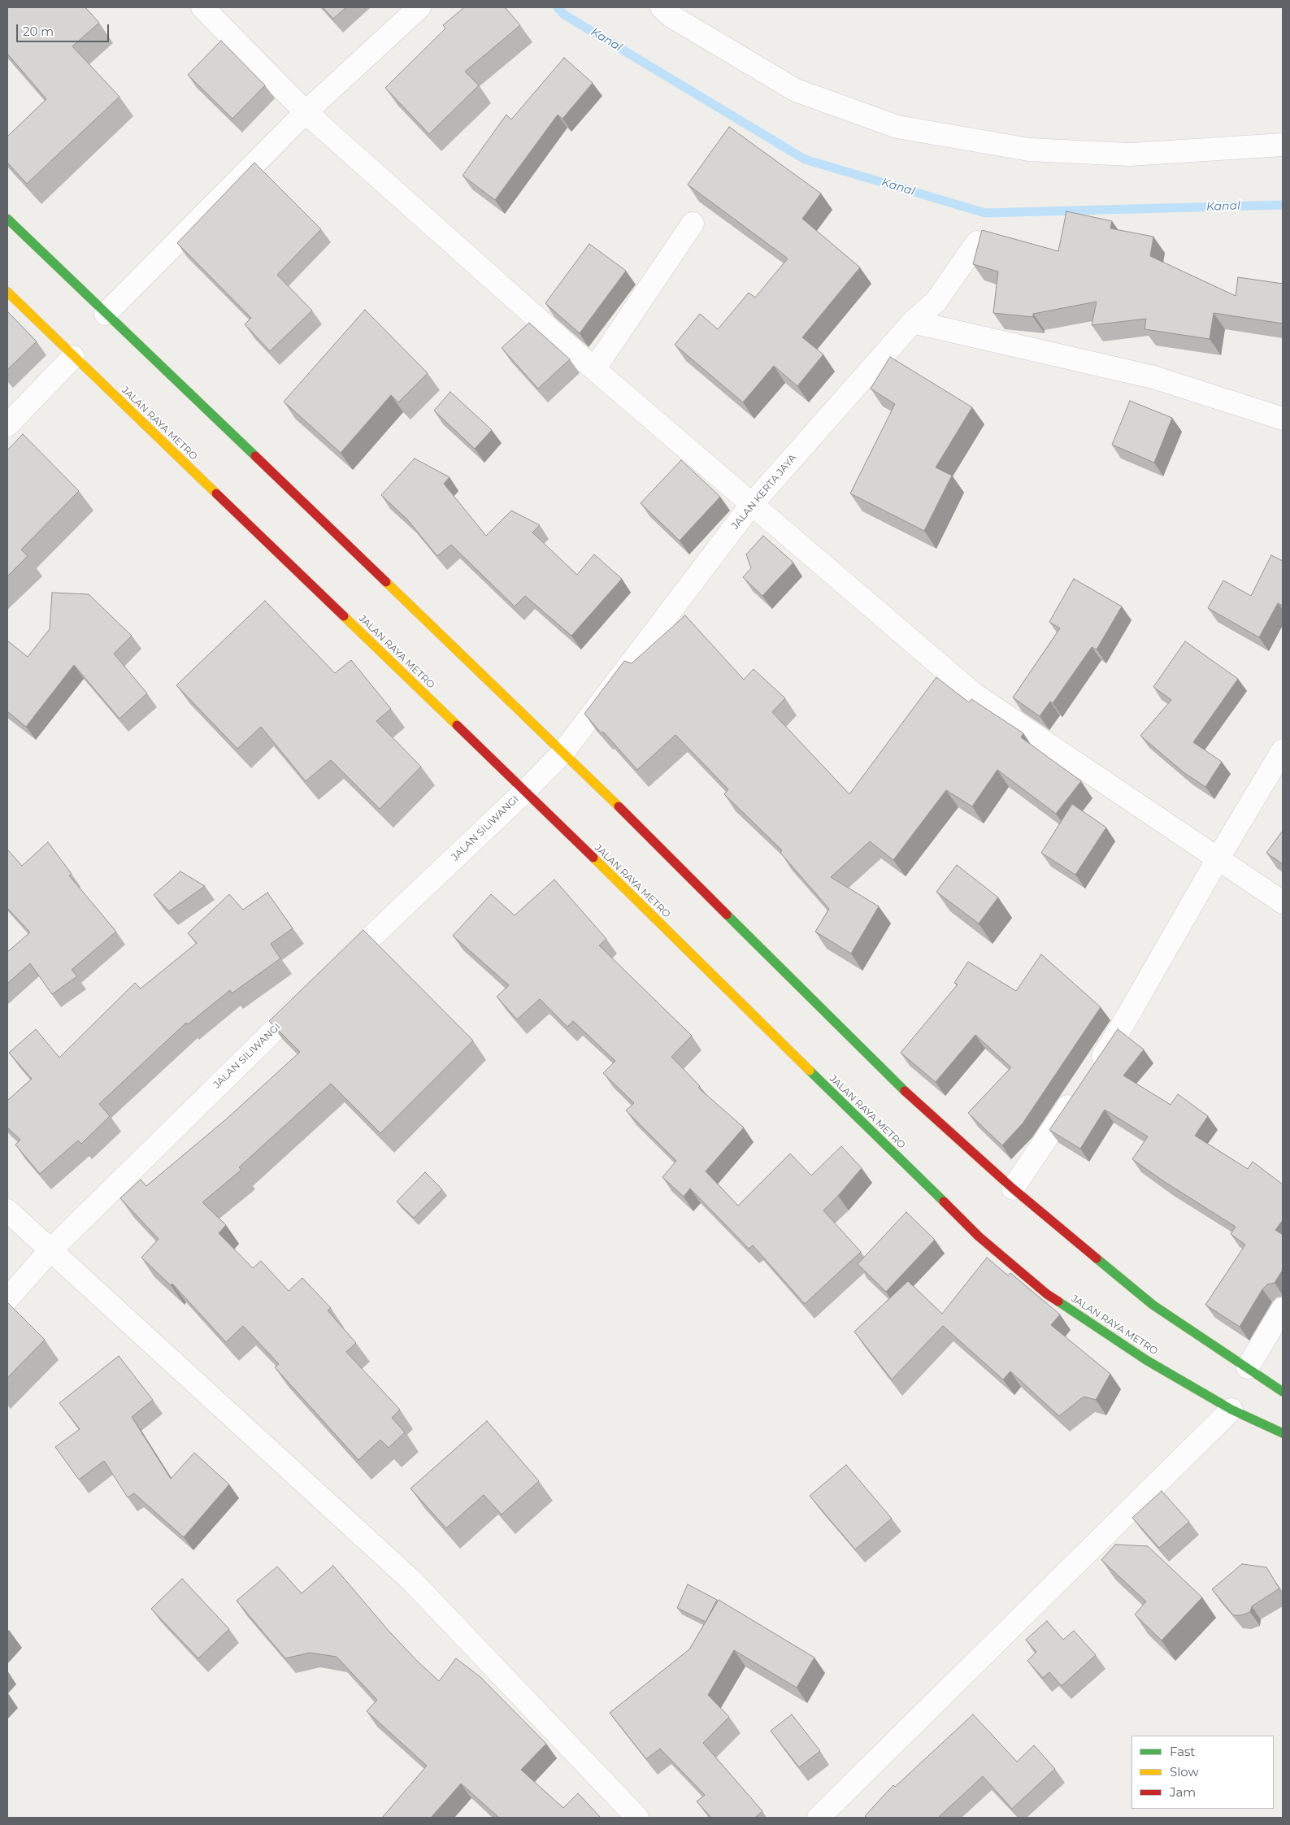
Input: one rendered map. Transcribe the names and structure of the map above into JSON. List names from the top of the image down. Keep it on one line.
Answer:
{"streets":{"highway":["JALAN RAYA METRO"],"street":["JALAN KERTA JAYA","JALAN SILIWANGI"]},"crossings":[["JALAN RAYA METRO","JALAN SILIWANGI"],["JALAN KERTA JAYA","JALAN SILIWANGI"]],"water":["Kanal"],"legend":["Fast","Slow","Jam"],"scale_bar":"20 m"}
